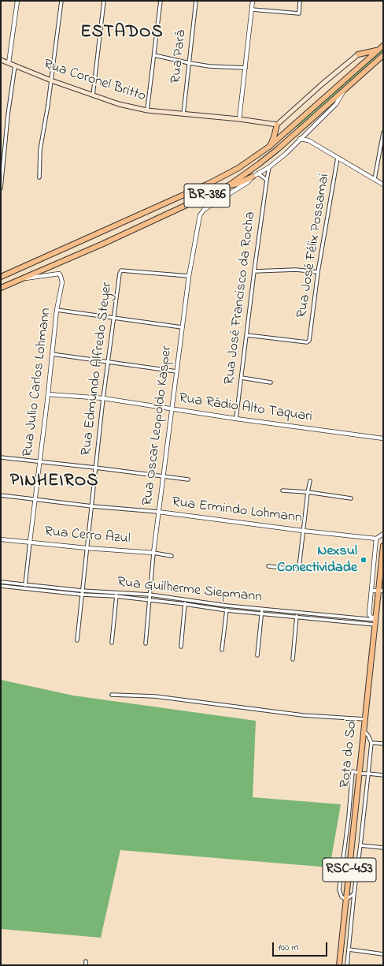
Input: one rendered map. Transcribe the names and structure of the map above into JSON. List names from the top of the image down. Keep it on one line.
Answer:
{"streets":{"highway":["BR-386","Rota do Sol","RSC-453"],"main road":["Rua Coronel Britto"],"street":["Rua Pará","Rua José Félix Possamai","Rua José Francisco da Rocha","Rua Edmundo Alfredo Steyer","Rua Julio Carlos Lohmann","Rua Rádio Alto Taquari","Rua Oscar Leopoldo Kasper","Rua Ermindo Lohmann","Rua Cerro Azul","Rua Guilherme Siepmann"]},"crossings":[["Rua Pará","Rua Coronel Britto"],["BR-386","Rua Julio Carlos Lohmann"],["Rua José Félix Possamai","Rua José Francisco da Rocha"],["Rua José Francisco da Rocha","Rua Rádio Alto Taquari"],["Rua Edmundo Alfredo Steyer","Rua Rádio Alto Taquari"],["Rua Edmundo Alfredo Steyer","Rua Oscar Leopoldo Kasper"],["Rua Edmundo Alfredo Steyer","Rua Ermindo Lohmann"],["Rua Edmundo Alfredo Steyer","Rua Cerro Azul"],["Rua Edmundo Alfredo Steyer","Rua Guilherme Siepmann"],["Rua Julio Carlos Lohmann","Rua Rádio Alto Taquari"],["Rua Julio Carlos Lohmann","Rua Ermindo Lohmann"],["Rua Julio Carlos Lohmann","Rua Cerro Azul"],["Rua Julio Carlos Lohmann","Rua Guilherme Siepmann"],["Rua Rádio Alto Taquari","Rua Oscar Leopoldo Kasper"],["Rua Oscar Leopoldo Kasper","Rua Ermindo Lohmann"],["Rua Oscar Leopoldo Kasper","Rua Cerro Azul"],["Rua Oscar Leopoldo Kasper","Rua Guilherme Siepmann"],["Rua Guilherme Siepmann","Rota do Sol"]],"districts":["ESTADOS","PINHEIROS"],"places":["Nexsul Conectividade"],"scale_bar":"100 m"}
